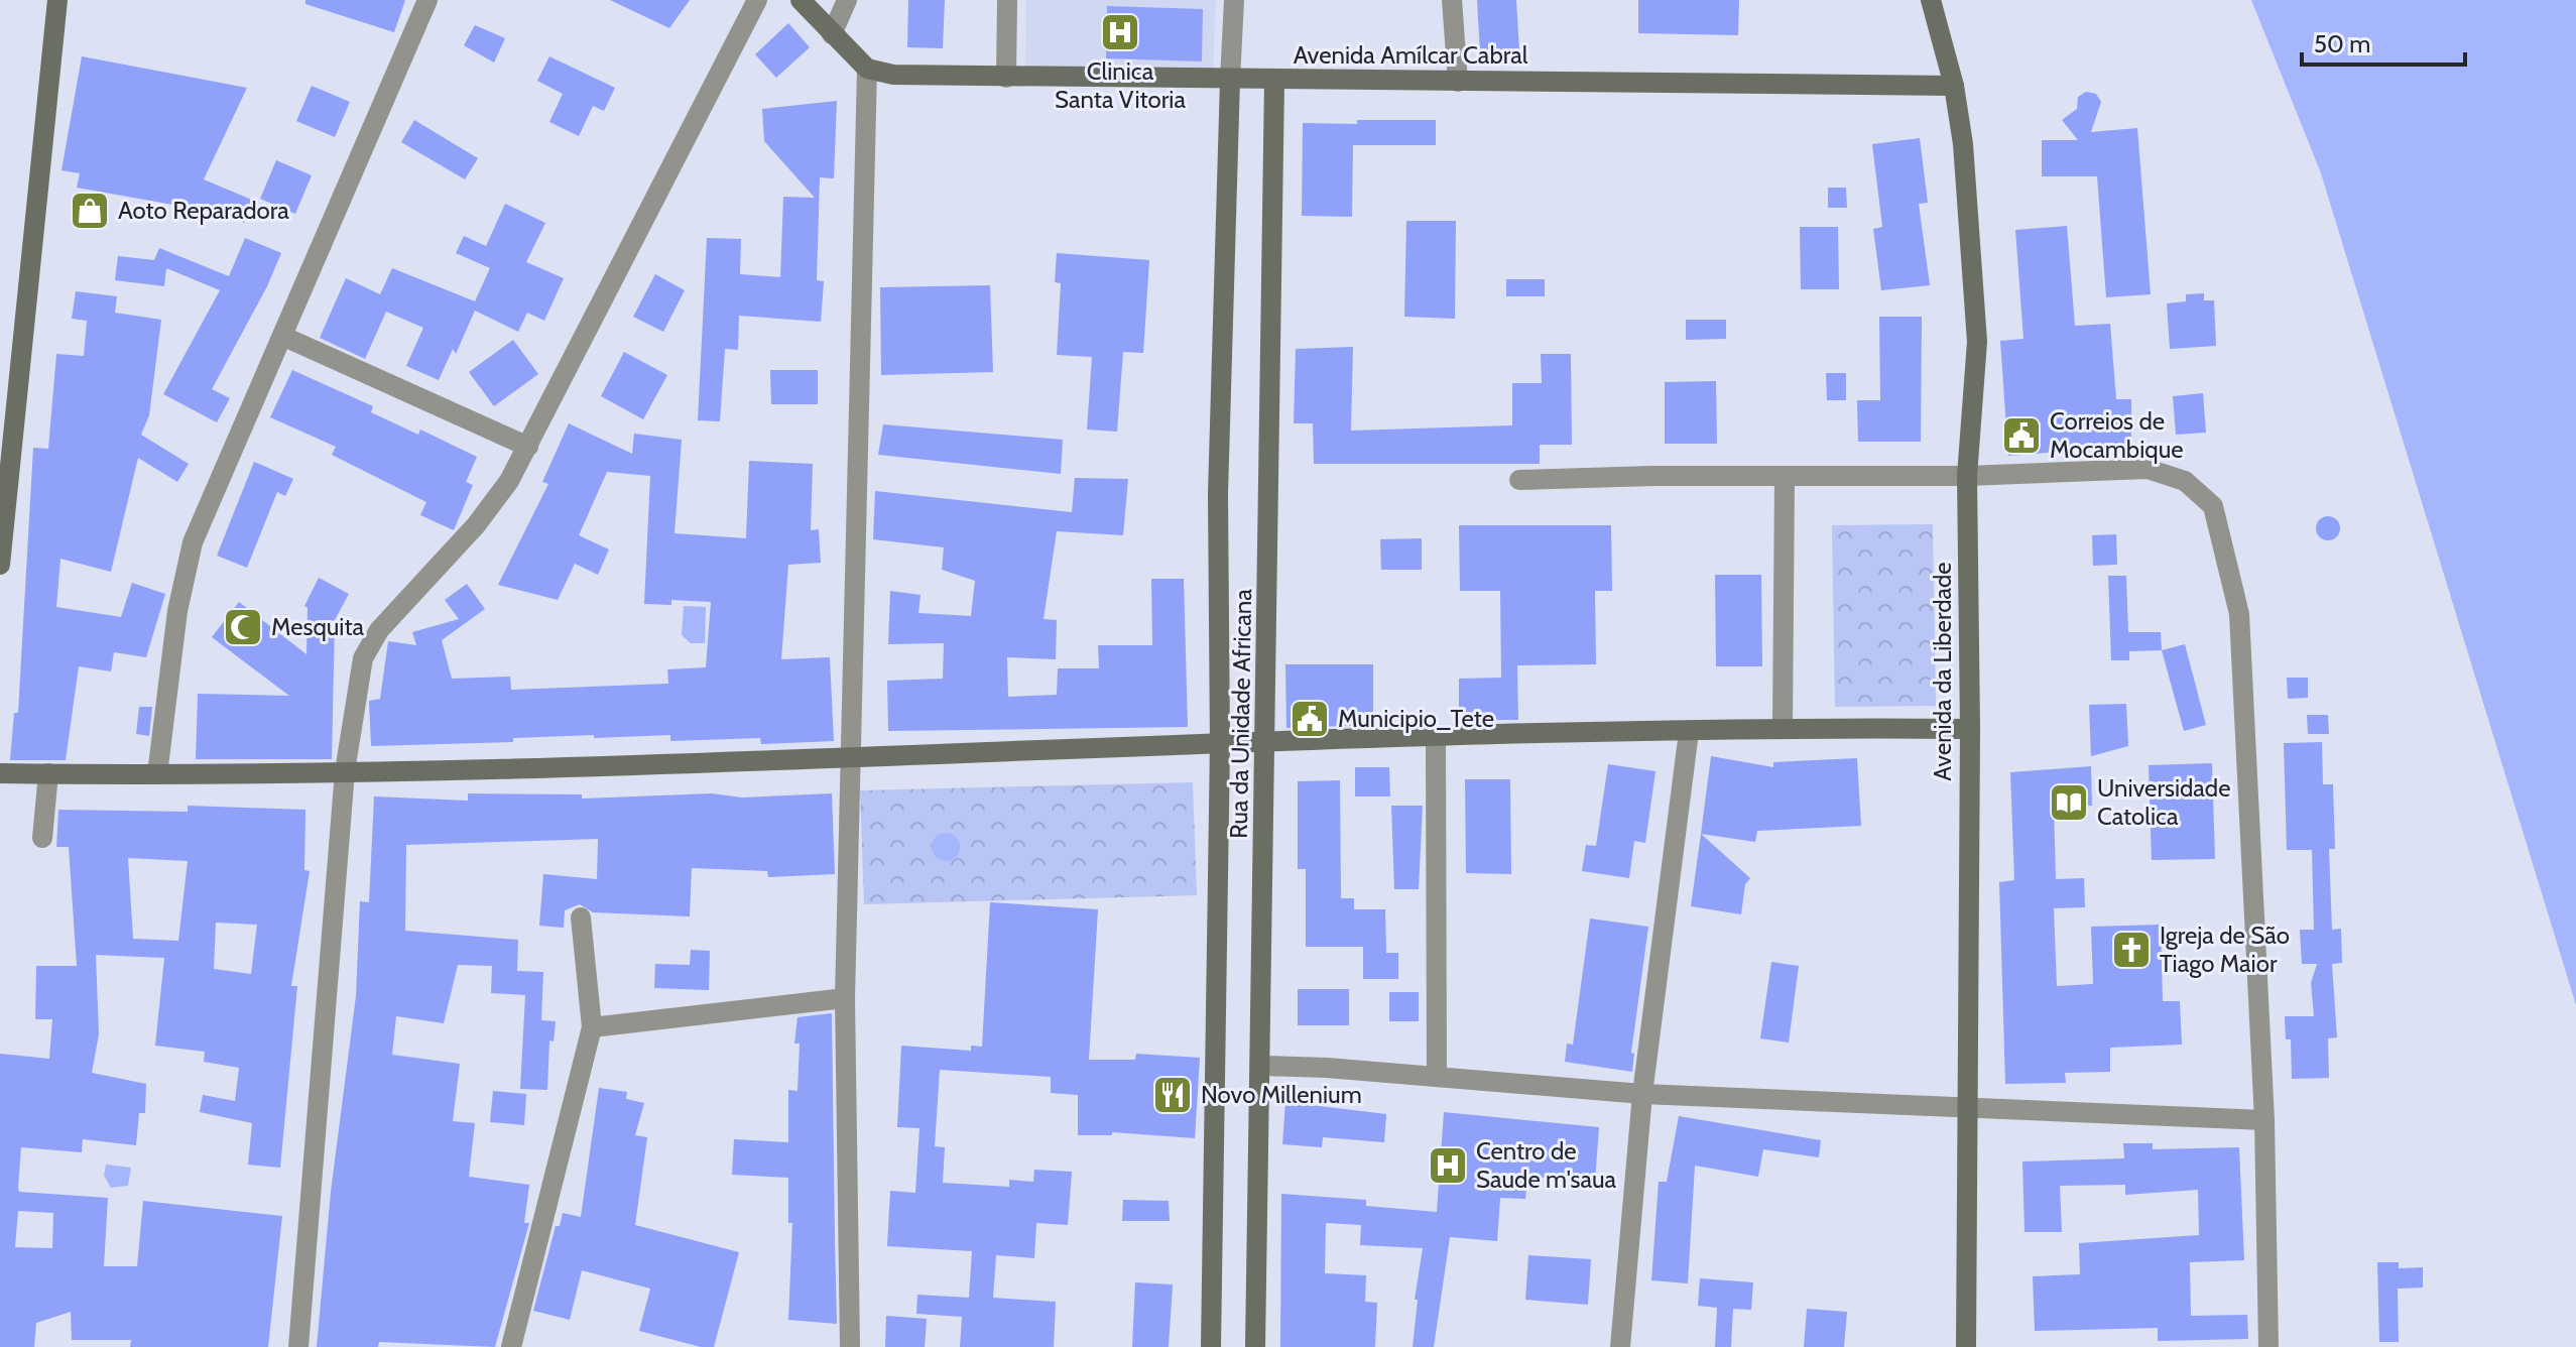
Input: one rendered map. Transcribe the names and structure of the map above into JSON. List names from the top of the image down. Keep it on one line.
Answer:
{"streets":{"street":["Avenida Amílcar Cabral","Avenida da Liberdade","Rua da Unidade Africana"]},"crossings":[["Avenida Amílcar Cabral","Avenida da Liberdade"],["Avenida Amílcar Cabral","Rua da Unidade Africana"]],"places":{"hospital":["Clinica Santa Vitoria","Centro de Saude m'saua"],"shop":["Aoto Reparadora"],"public building":["Correios de Mocambique","Municipio_Tete"],"mosque":["Mesquita"],"library":["Universidade Catolica"],"church":["Igreja de São Tiago Maior"],"restaurant":["Novo Millenium"]},"scale_bar":"50 m"}
